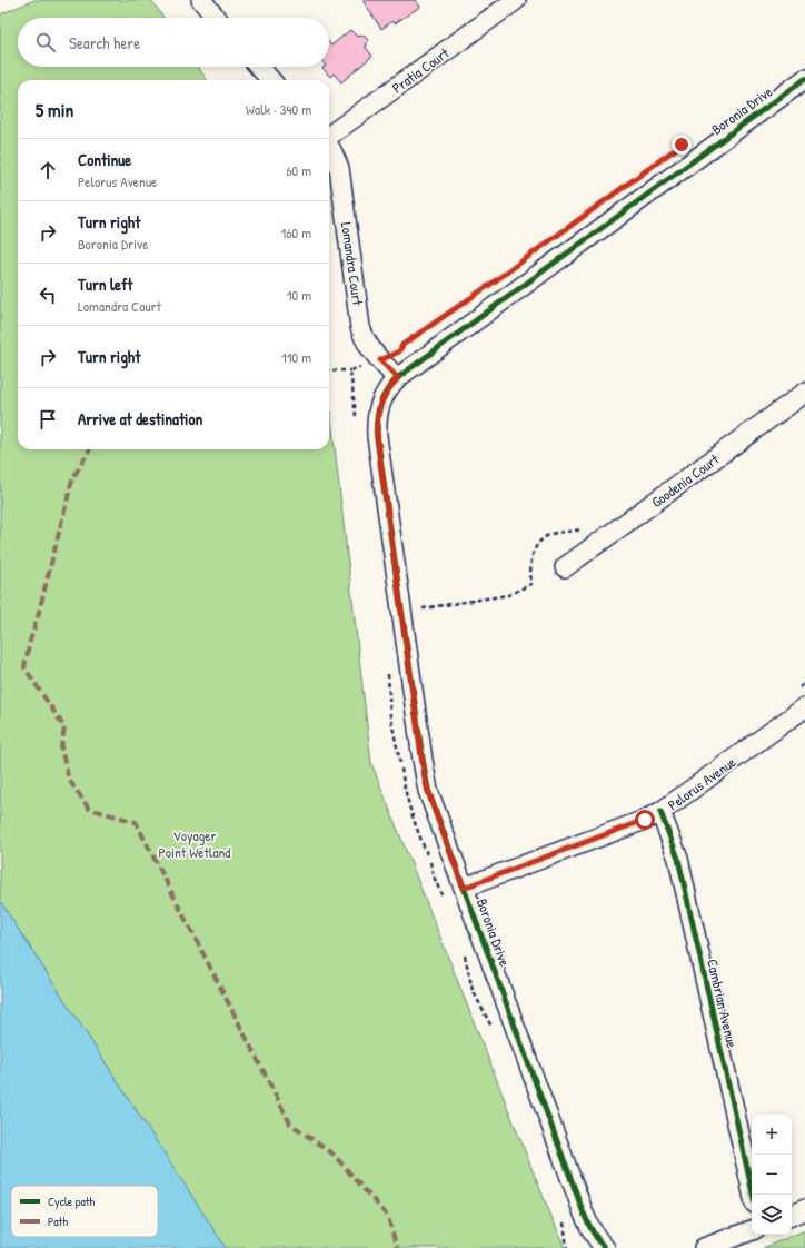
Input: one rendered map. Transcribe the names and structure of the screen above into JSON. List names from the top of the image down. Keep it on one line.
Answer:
{"streets":{"street":["Pratia Court","Boronia Drive","Lomandra Court","Goodenia Court","Pelorus Avenue","Cambrian Avenue"]},"crossings":[["Boronia Drive","Lomandra Court"],["Boronia Drive","Pelorus Avenue"],["Pelorus Avenue","Cambrian Avenue"]],"parks":["Voyager Point Wetland"],"legend":["Cycle path","Path"],"page":{"search":"Search here","heading":["5 min","Walk · 340 m"],"list":[["Continue","Pelorus Avenue","60 m"],["Turn right","Boronia Drive","160 m"],["Turn left","Lomandra Court","10 m"],["Turn right","110 m"],"Arrive at destination"],"map_buttons":["+","−"]}}
